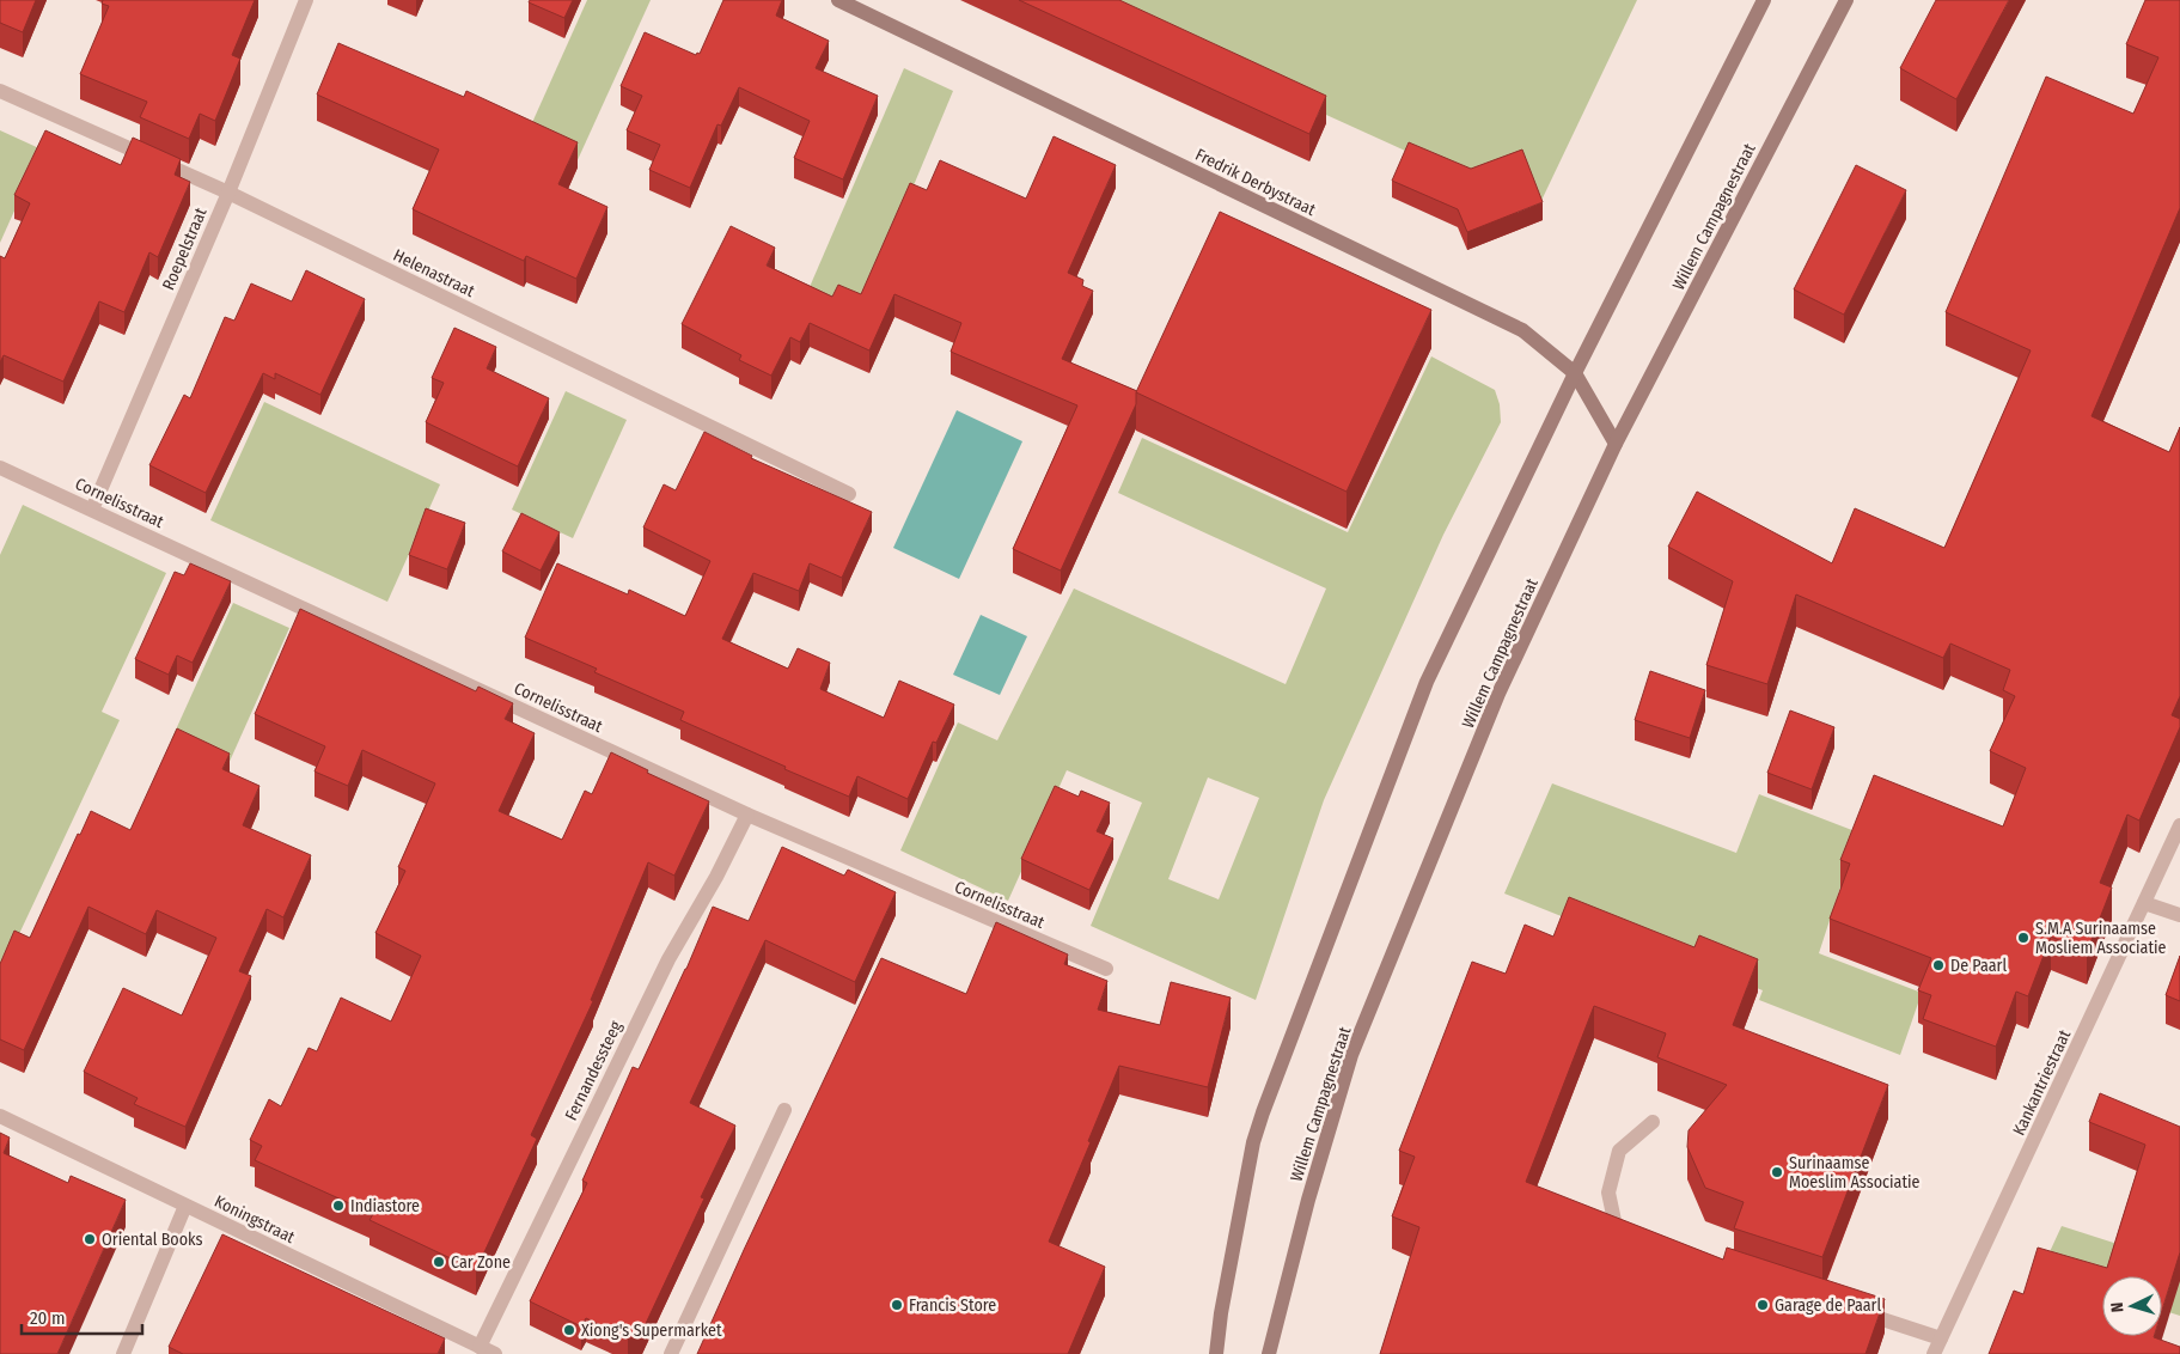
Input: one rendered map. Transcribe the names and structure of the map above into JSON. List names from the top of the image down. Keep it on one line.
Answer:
{"streets":{"main road":["Fredrik Derbystraat","Willem Campagnestraat"],"street":["Roepelstraat","Helenastraat","Cornelisstraat","Fernandessteeg","Kankantriestraat","Koningstraat"]},"crossings":[["Fredrik Derbystraat","Willem Campagnestraat"],["Roepelstraat","Helenastraat"],["Roepelstraat","Cornelisstraat"],["Cornelisstraat","Fernandessteeg"],["Fernandessteeg","Koningstraat"]],"places":["S.M.A Surinaamse Mosliem Associatie","De Paarl","Surinaamse Moeslim Associatie","Indiastore","Oriental Books","Car Zone","Francis Store","Garage de Paarl","Xiong's Supermarket"],"scale_bar":"20 m","north":"left"}
